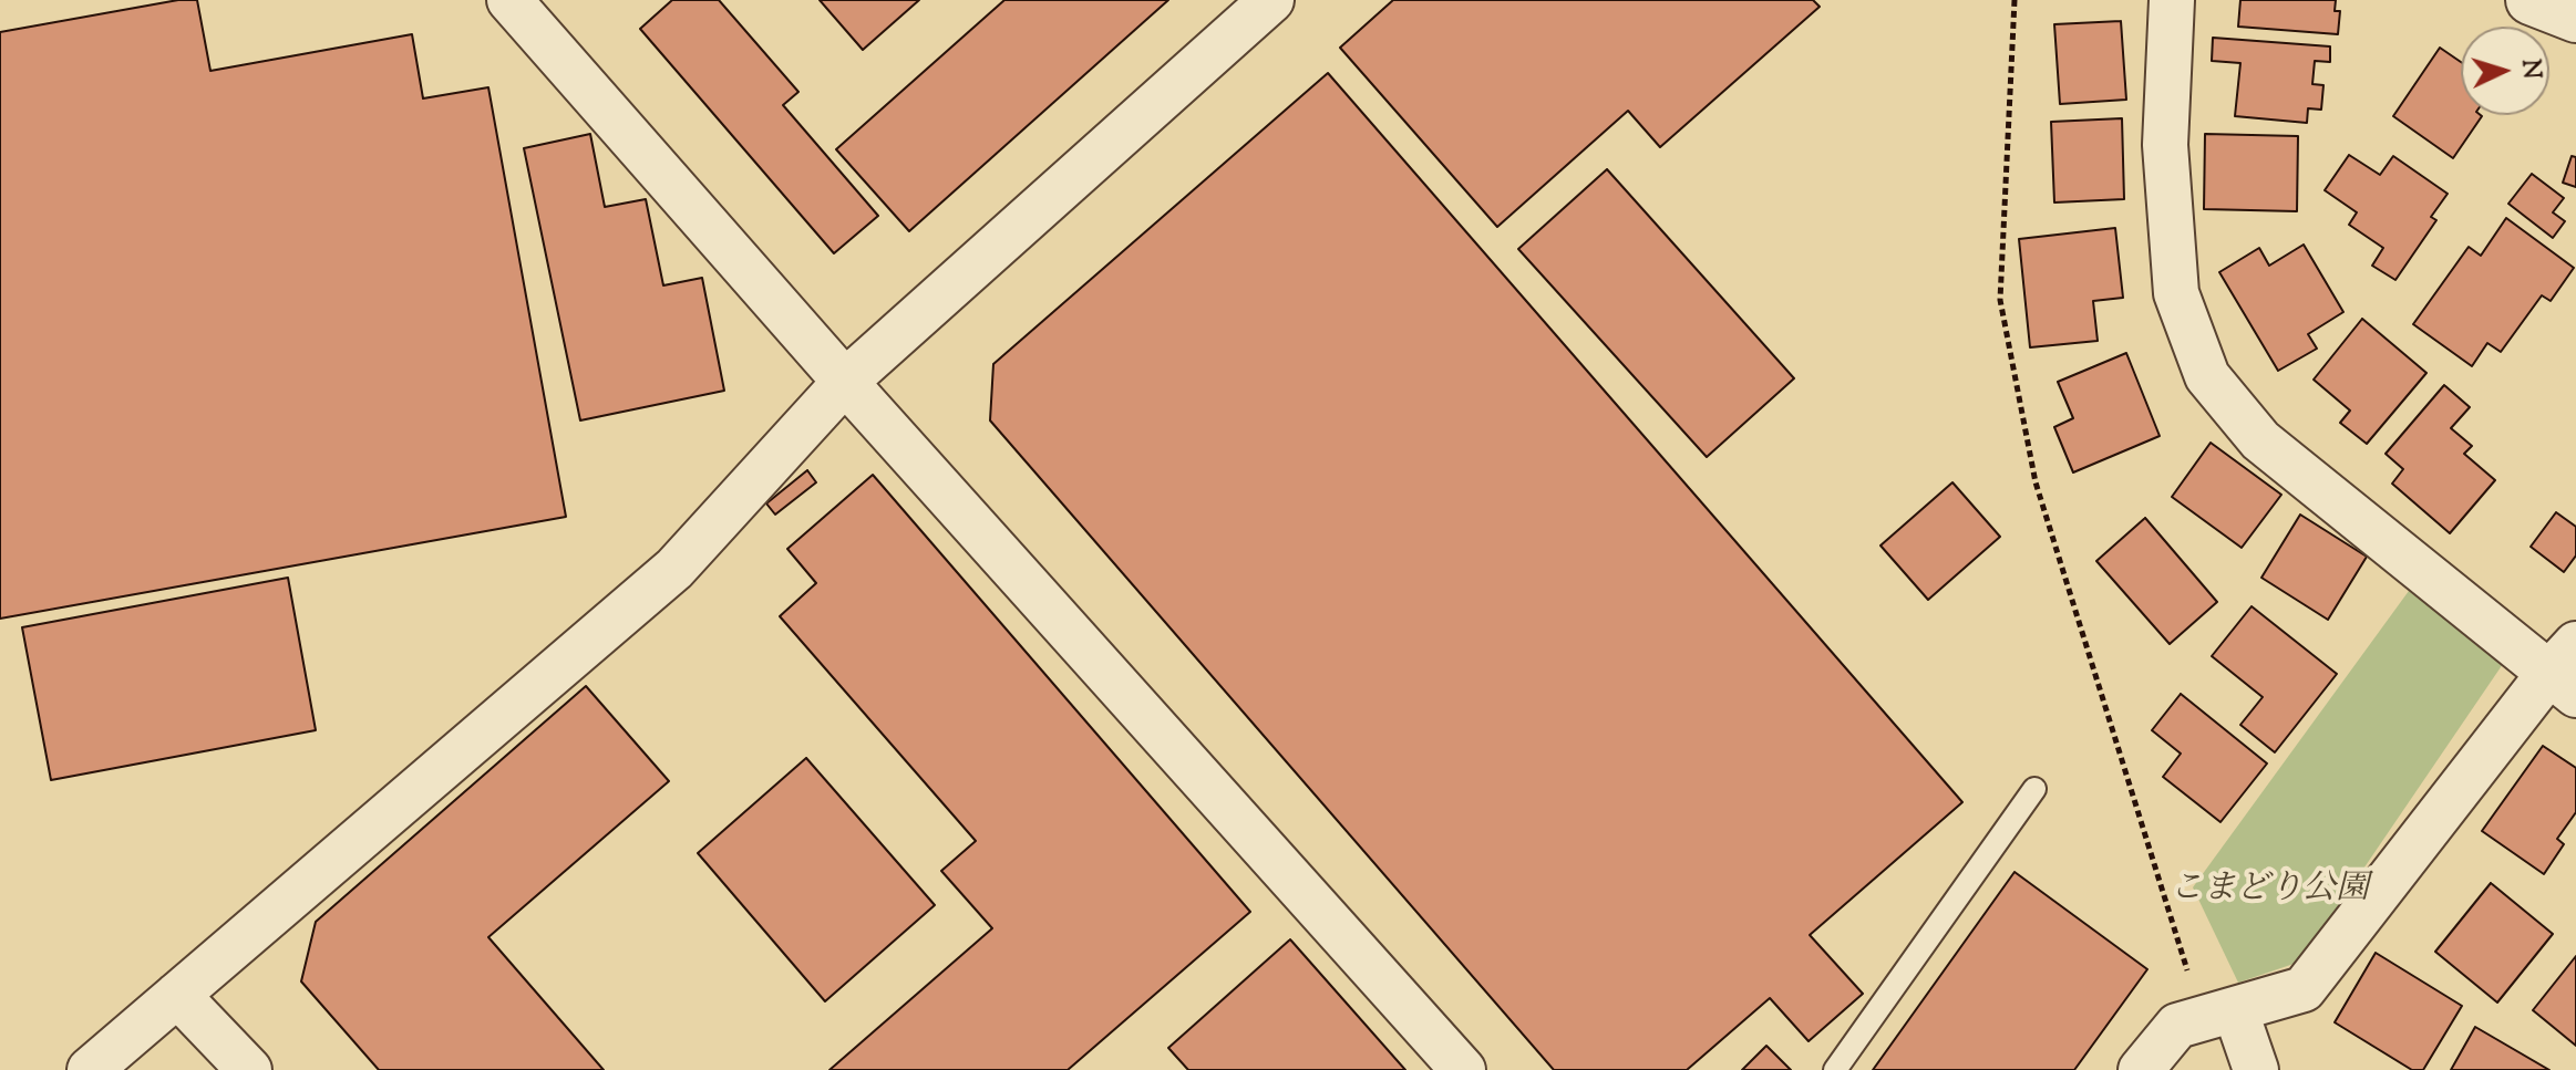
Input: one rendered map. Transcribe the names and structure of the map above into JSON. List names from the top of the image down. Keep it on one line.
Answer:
{"parks":["こまどり公園"],"north":"right"}
